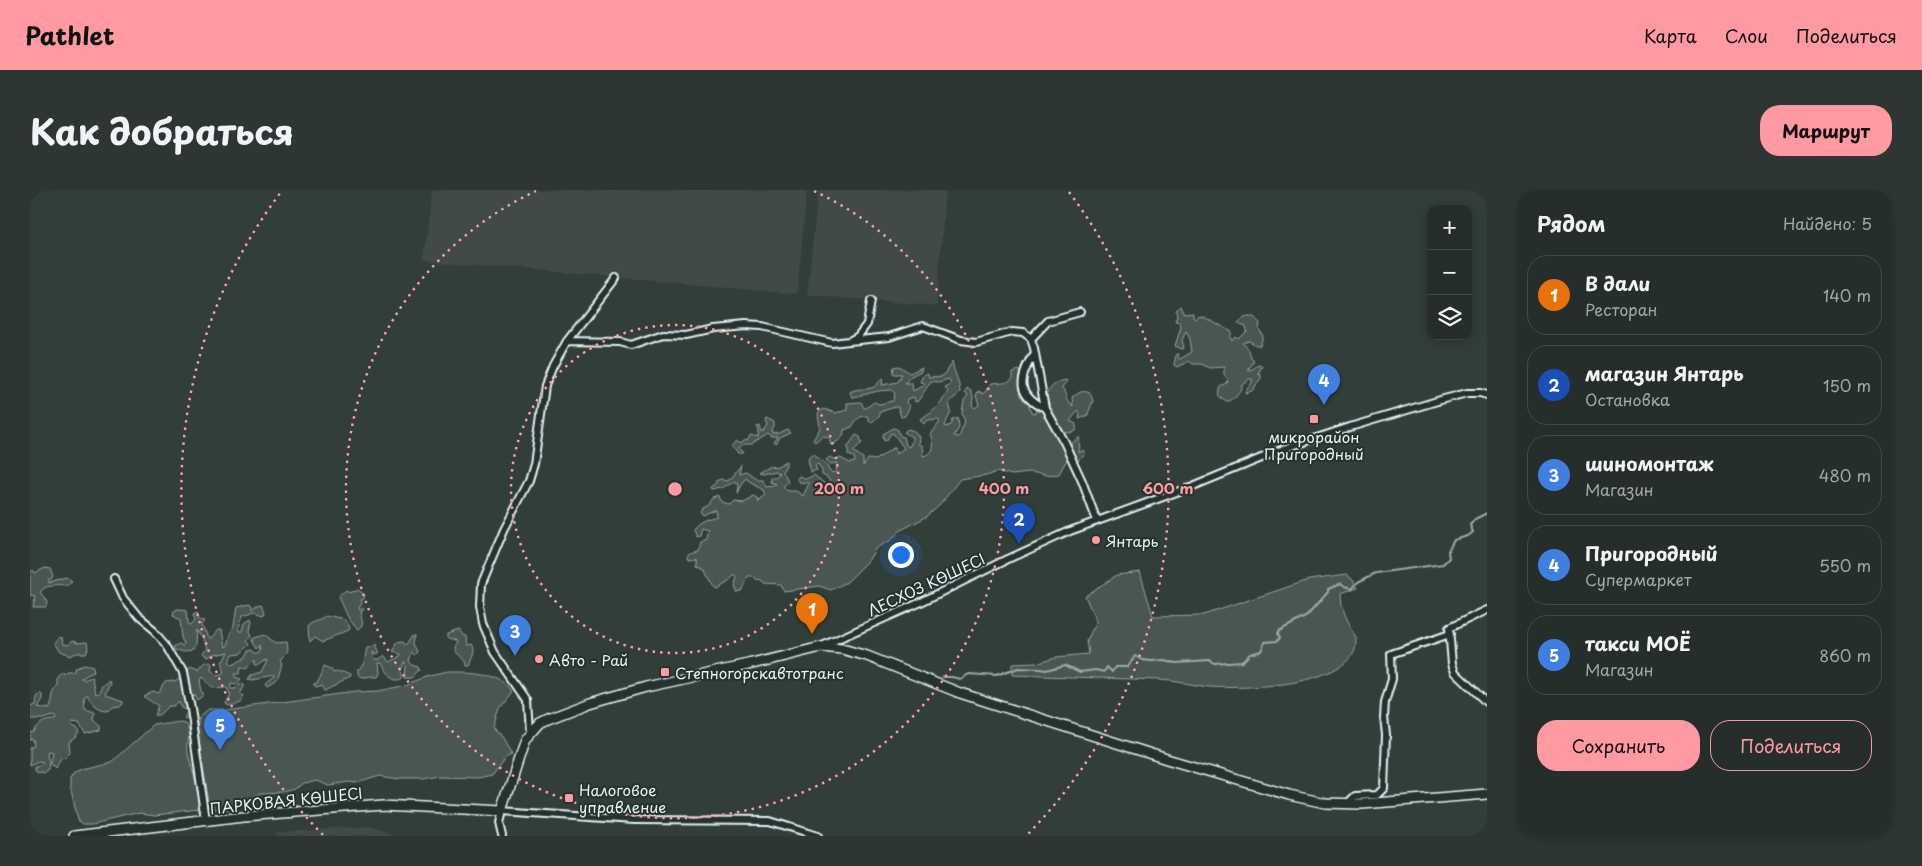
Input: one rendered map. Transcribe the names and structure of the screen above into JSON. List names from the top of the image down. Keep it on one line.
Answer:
{"streets":{"street":["ЛЕСХОЗ КӨШЕСІ","ПАРКОВАЯ КӨШЕСІ"]},"places":{"transit":["микрорайон Пригородный","Степногорскавтотранс","Налоговое управление"],"other":["Янтарь","Авто - Рай"]},"page":{"header":"Pathlet","nav":["Карта","Слои","Поделиться"],"title":"Как добраться","buttons":["Маршрут",["Сохранить","Поделиться"]],"heading":["Рядом","Найдено: 5"],"map_buttons":["+","−"],"list":[{"mark":"1","name":"В дали","note":"Ресторан","value":"140 m"},{"mark":"2","name":"магазин Янтарь","note":"Остановка","value":"150 m"},{"mark":"3","name":"шиномонтаж","note":"Магазин","value":"480 m"},{"mark":"4","name":"Пригородный","note":"Супермаркет","value":"550 m"},{"mark":"5","name":"такси МОЁ","note":"Магазин","value":"860 m"}],"pins":["4","2","1","3","5"]},"rings":["200 m","400 m","600 m"]}
